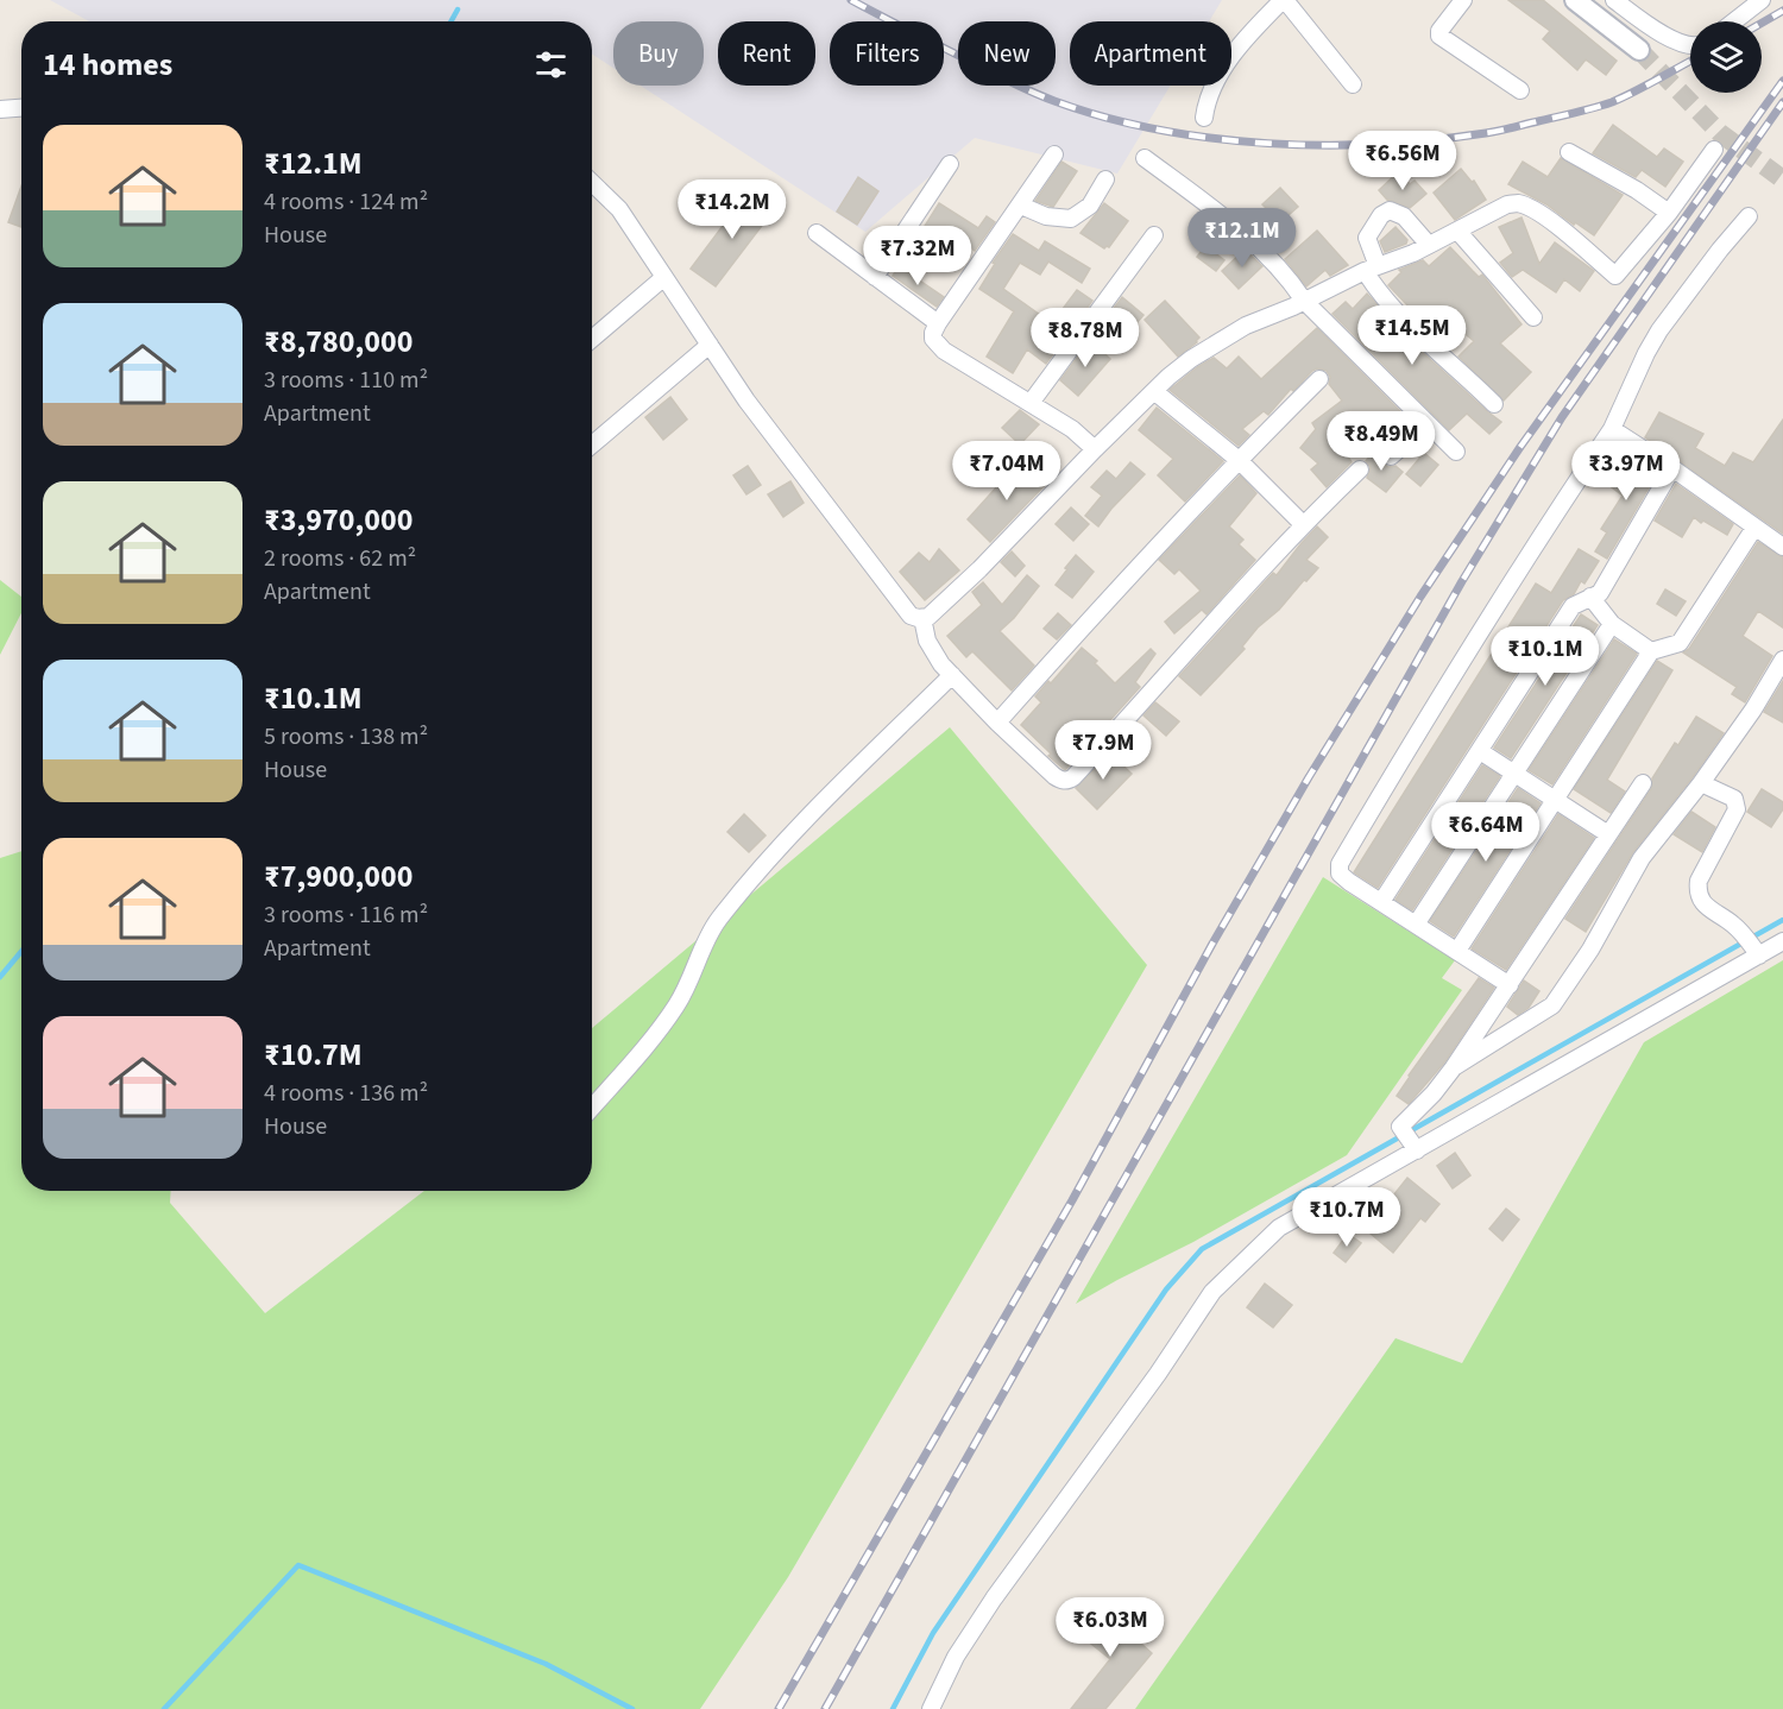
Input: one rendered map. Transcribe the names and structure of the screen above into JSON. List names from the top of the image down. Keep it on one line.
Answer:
{"page":{"chip":["Buy","Rent","Filters","New","Apartment"],"heading":"14 homes","list":[{"name":"₹12.1M","note":"4 rooms · 124 m² · House"},{"name":"₹8,780,000","note":"3 rooms · 110 m² · Apartment"},{"name":"₹3,970,000","note":"2 rooms · 62 m² · Apartment"},{"name":"₹10.1M","note":"5 rooms · 138 m² · House"},{"name":"₹7,900,000","note":"3 rooms · 116 m² · Apartment"},{"name":"₹10.7M","note":"4 rooms · 136 m² · House"}],"price":["₹6.56M","₹14.2M","₹12.1M","₹7.32M","₹14.5M","₹8.78M","₹8.49M","₹7.04M","₹3.97M","₹10.1M","₹7.9M","₹6.64M","₹10.7M","₹6.03M"]}}
